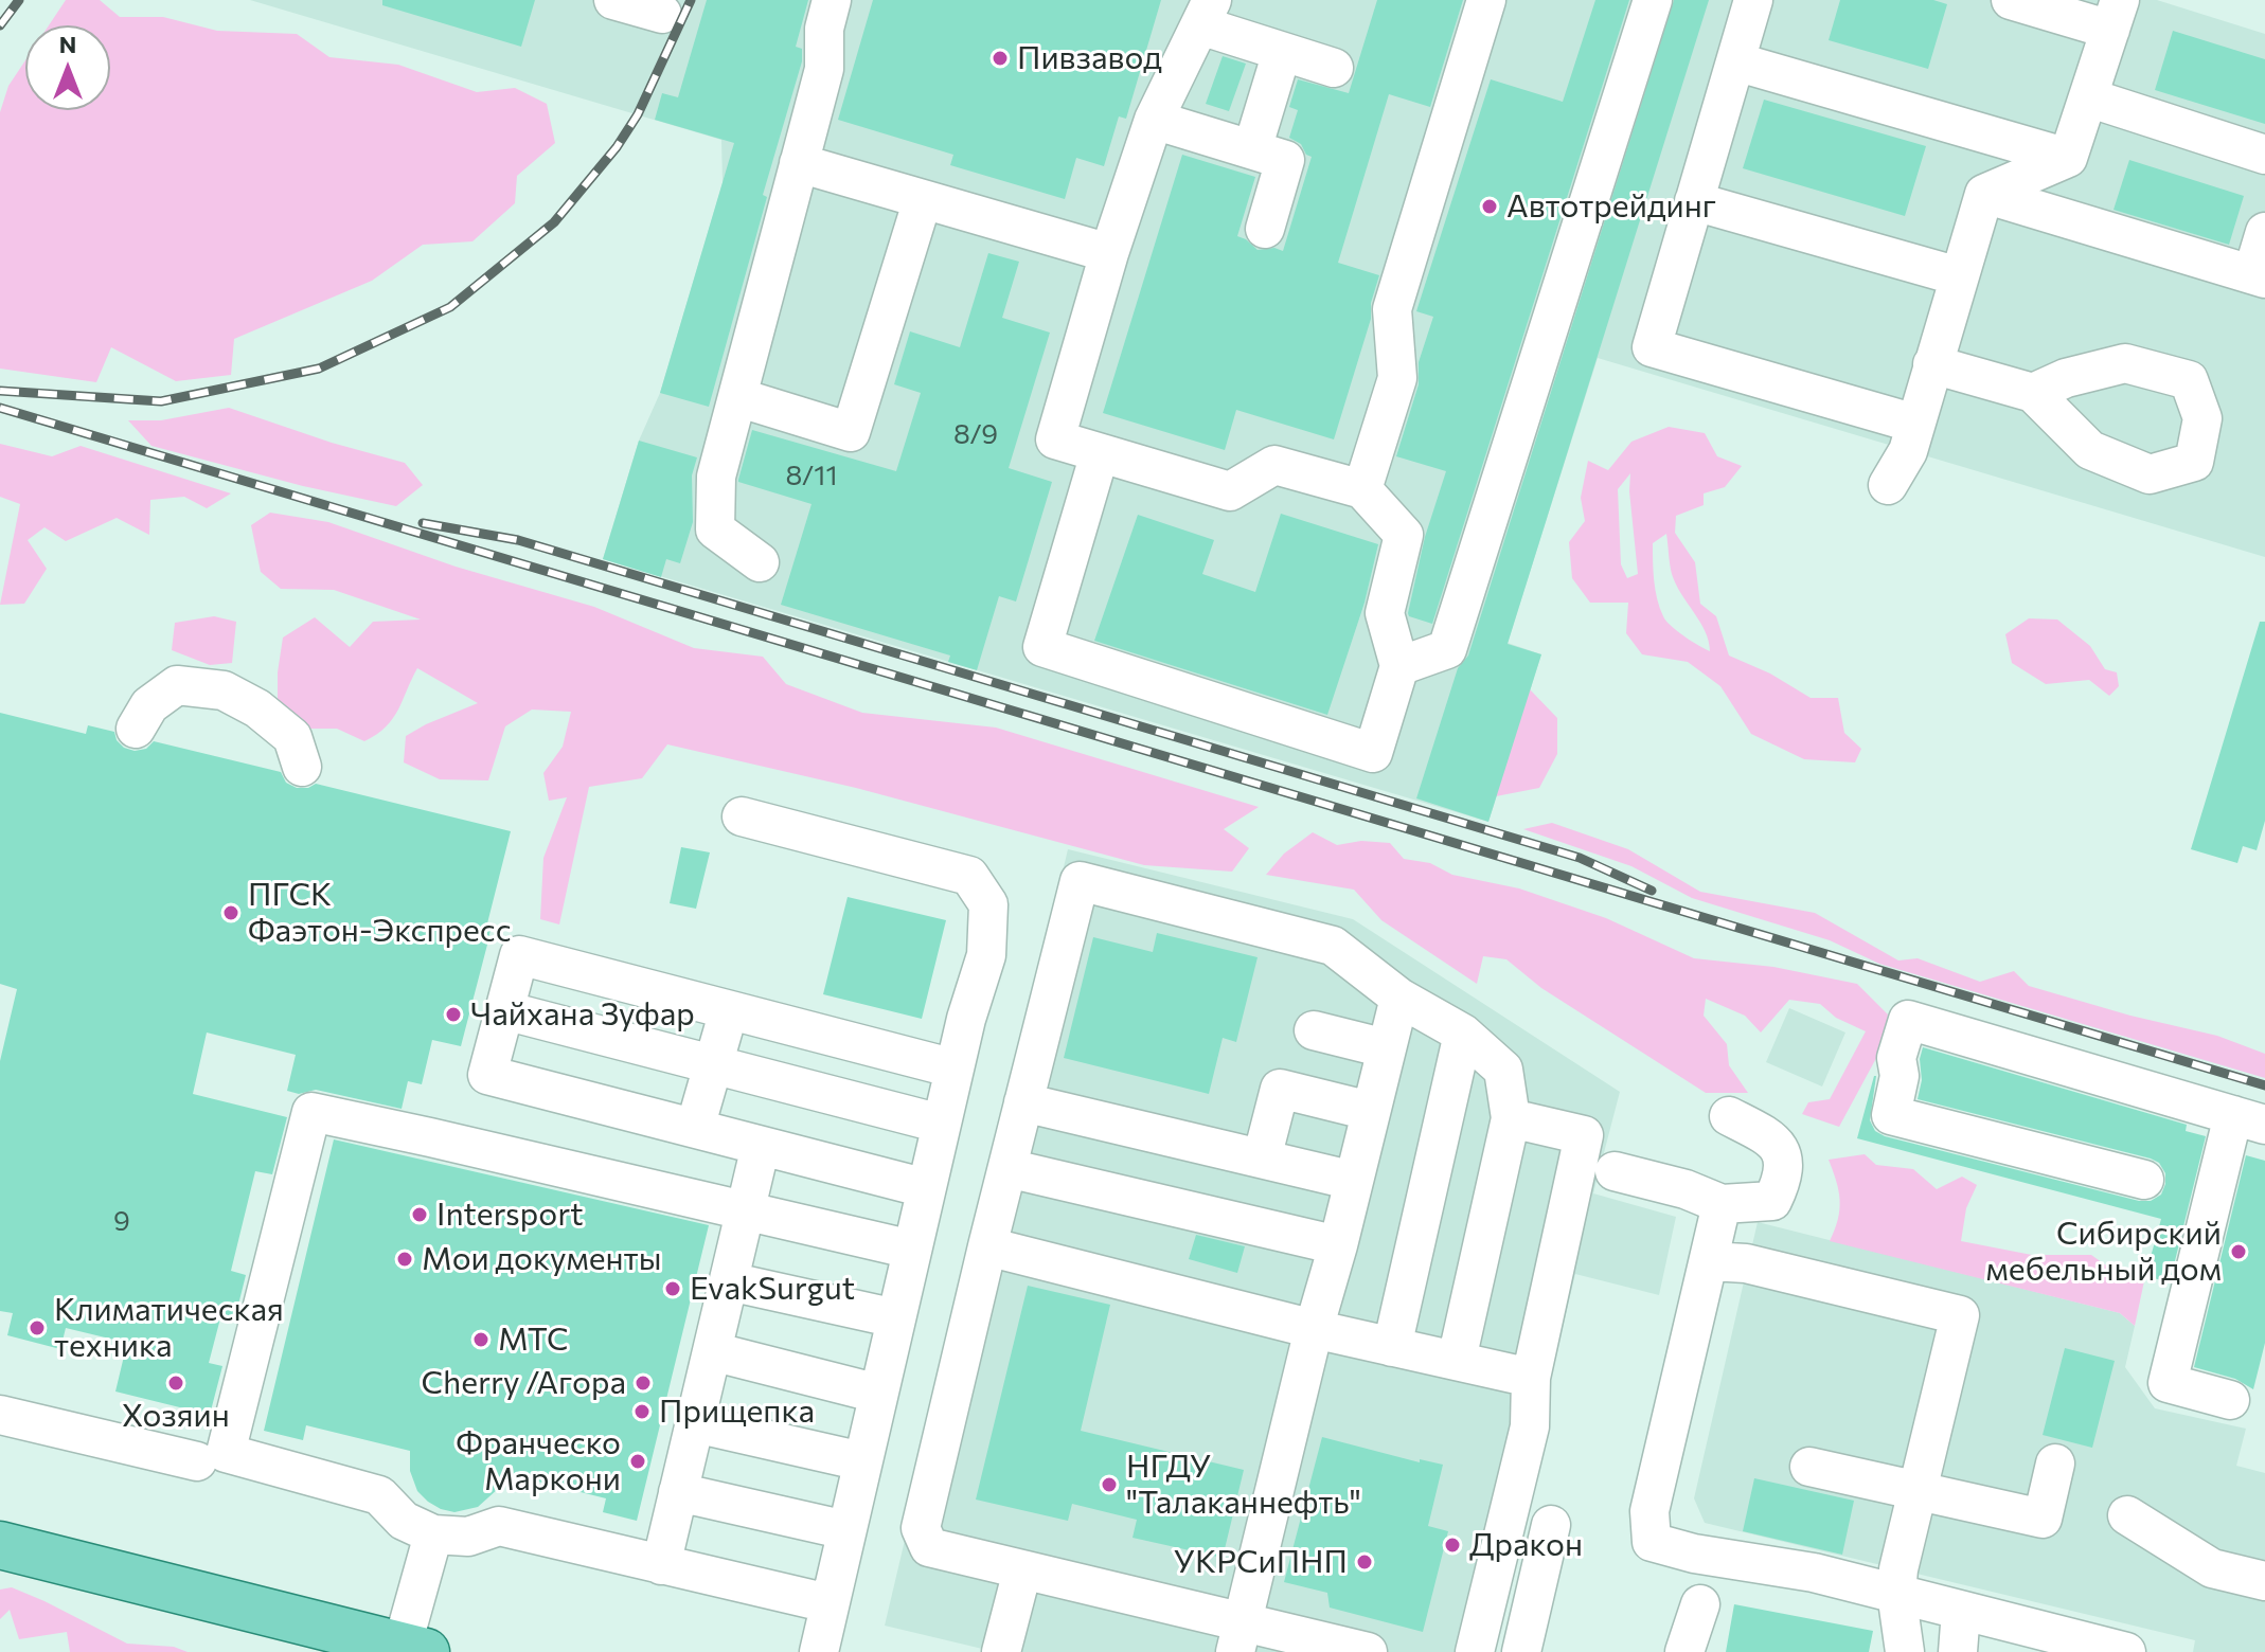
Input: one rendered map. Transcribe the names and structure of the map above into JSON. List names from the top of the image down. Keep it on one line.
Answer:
{"places":["Пивзавод","Автотрейдинг","ПГСК Фаэтон-Экспресс","Чайхана Зуфар","Intersport","Сибирский мебельный дом","Мои документы","EvakSurgut","Климатическая техника","МТС","Хозяин","Cherry /Агора","Прищепка","Франческо Маркони","НГДУ \"Талаканнефть\"","Дракон","УКРСиПНП"],"house_numbers":["8/9","8/11","9"],"north":"top"}
